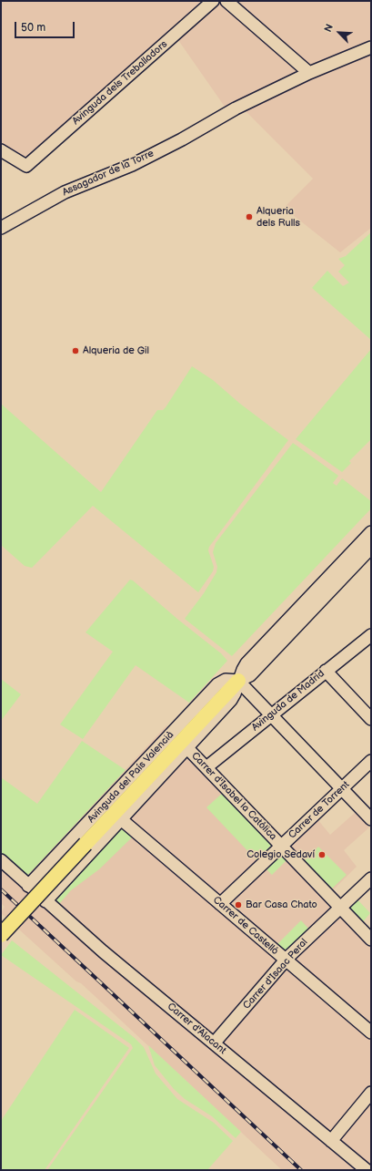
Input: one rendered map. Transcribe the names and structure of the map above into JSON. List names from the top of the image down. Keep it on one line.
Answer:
{"streets":{"street":["Avinguda dels Treballadors","Assagador de la Torre","Avinguda de Madrid","Avinguda del País Valencià","Carrer d'Isabel la Catòlica","Carrer de Torrent","Carrer de Castelló","Carrer d'Isaac Peral","Carrer d'Alacant"]},"crossings":[["Avinguda de Madrid","Carrer d'Isabel la Catòlica"],["Avinguda del País Valencià","Carrer d'Alacant"],["Carrer d'Isabel la Catòlica","Carrer de Torrent"],["Carrer d'Isabel la Catòlica","Carrer d'Isaac Peral"],["Carrer de Torrent","Carrer de Castelló"],["Carrer de Castelló","Carrer d'Isaac Peral"],["Carrer d'Isaac Peral","Carrer d'Alacant"]],"places":["Alqueria dels Rulls","Alqueria de Gil","Colegio Sedaví","Bar Casa Chato"],"scale_bar":"50 m","north":"top left"}
